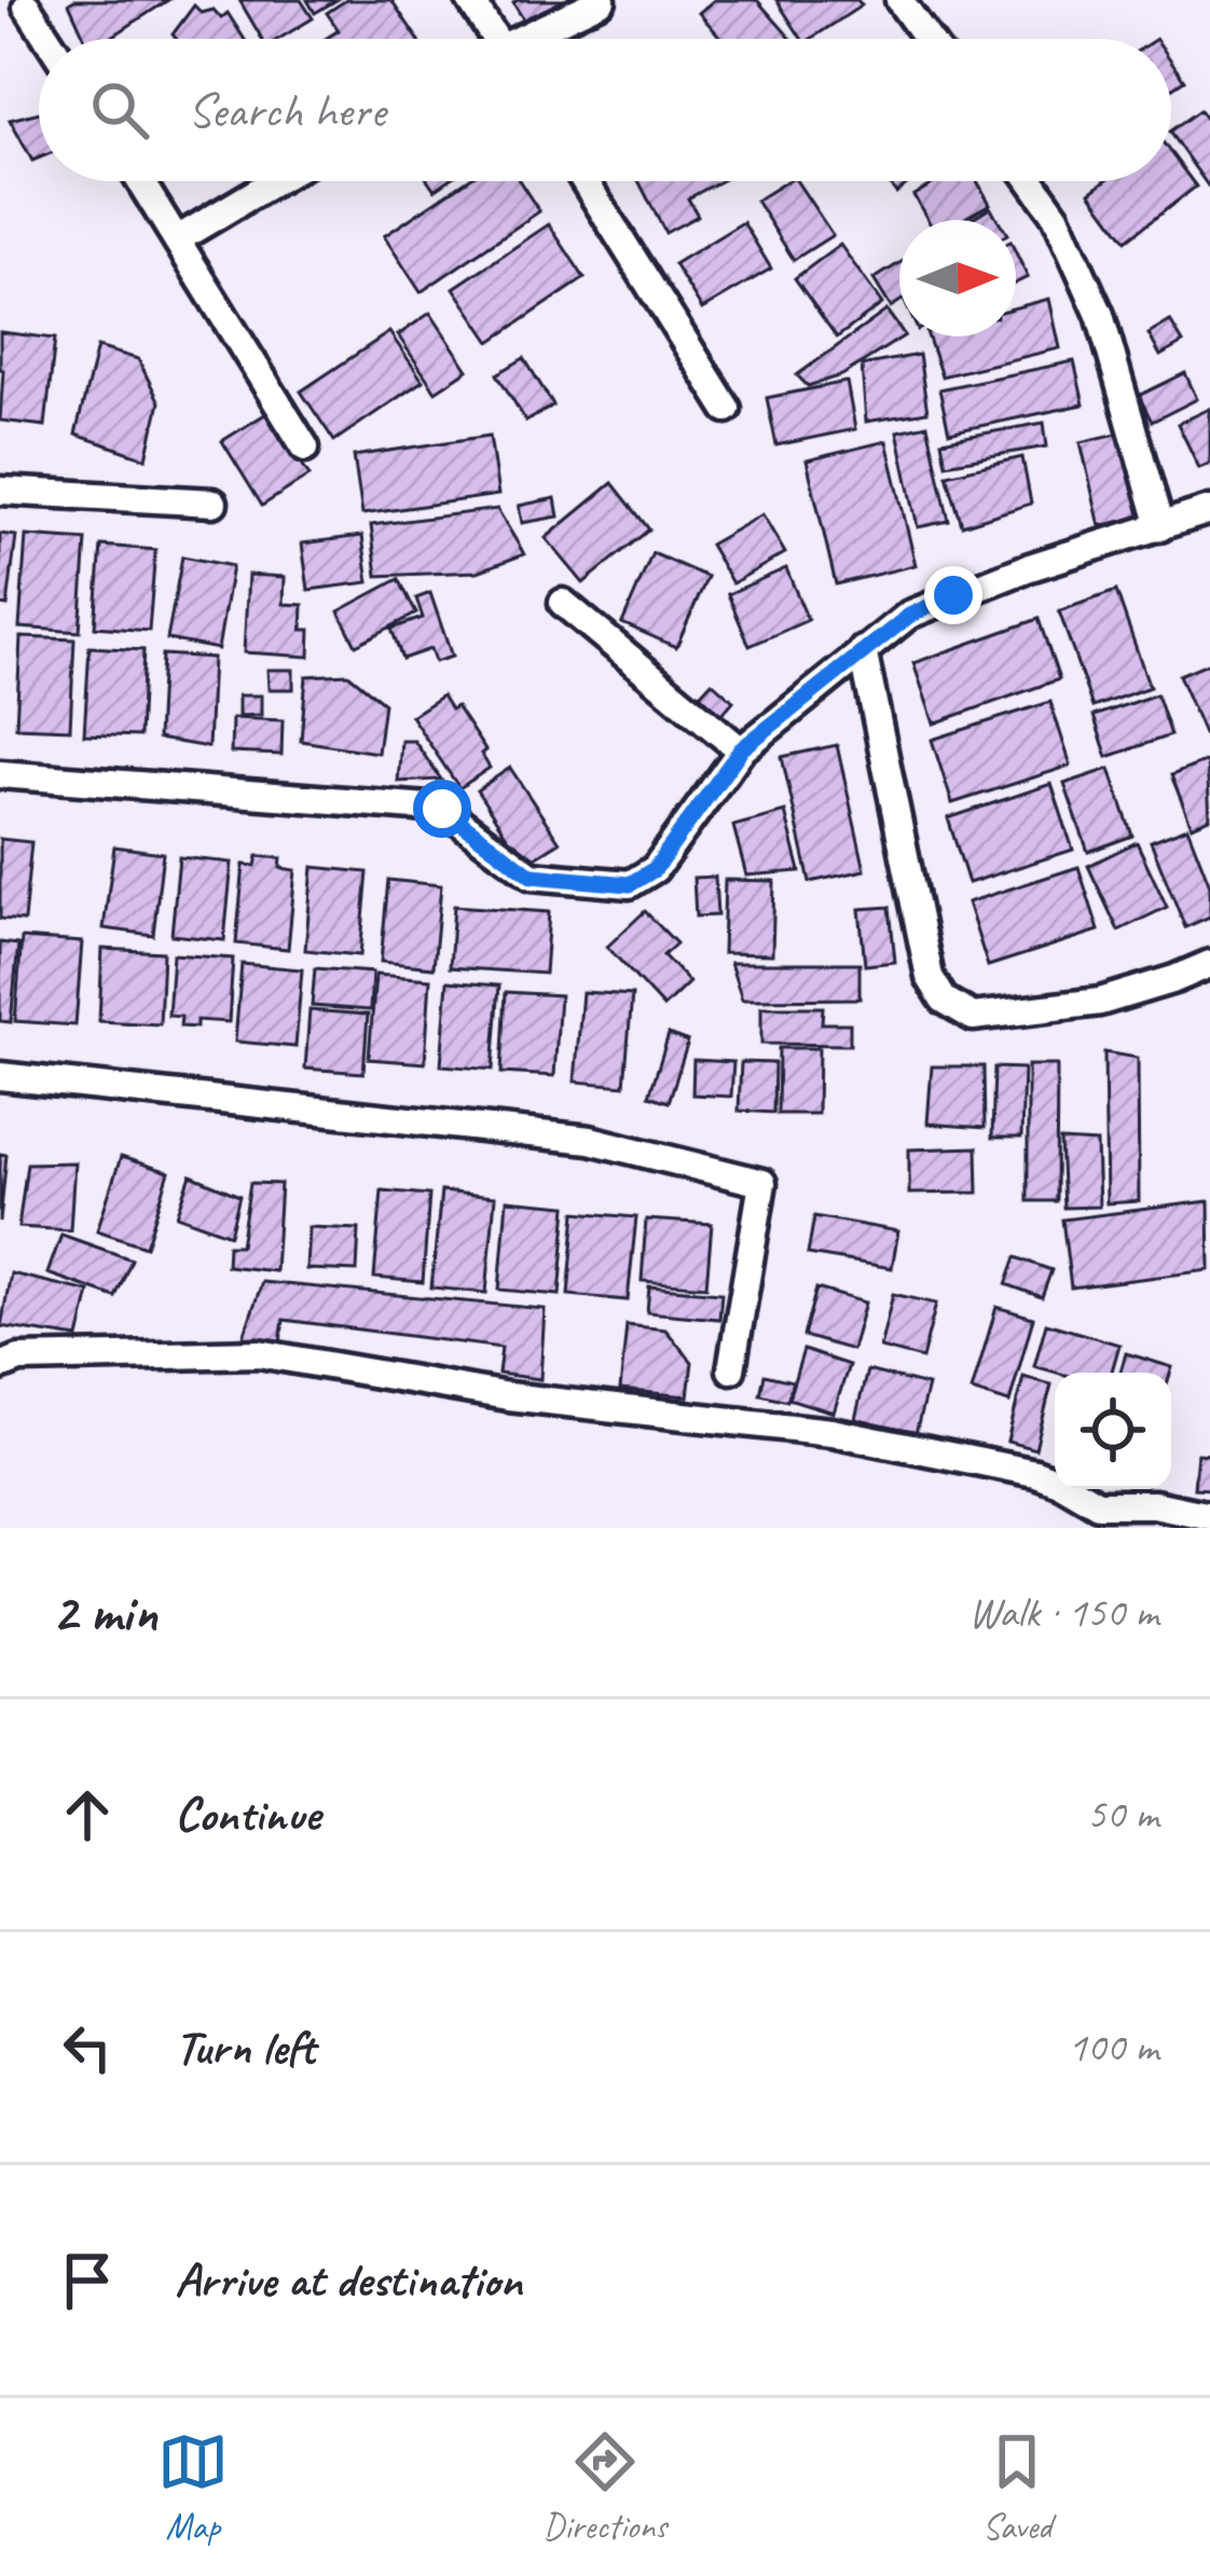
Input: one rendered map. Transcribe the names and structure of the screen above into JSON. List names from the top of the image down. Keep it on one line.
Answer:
{"north":"right","page":{"search":"Search here","heading":["2 min","Walk · 150 m"],"list":[["Continue","50 m"],["Turn left","100 m"],"Arrive at destination"],"nav":["Map","Directions","Saved"]}}
